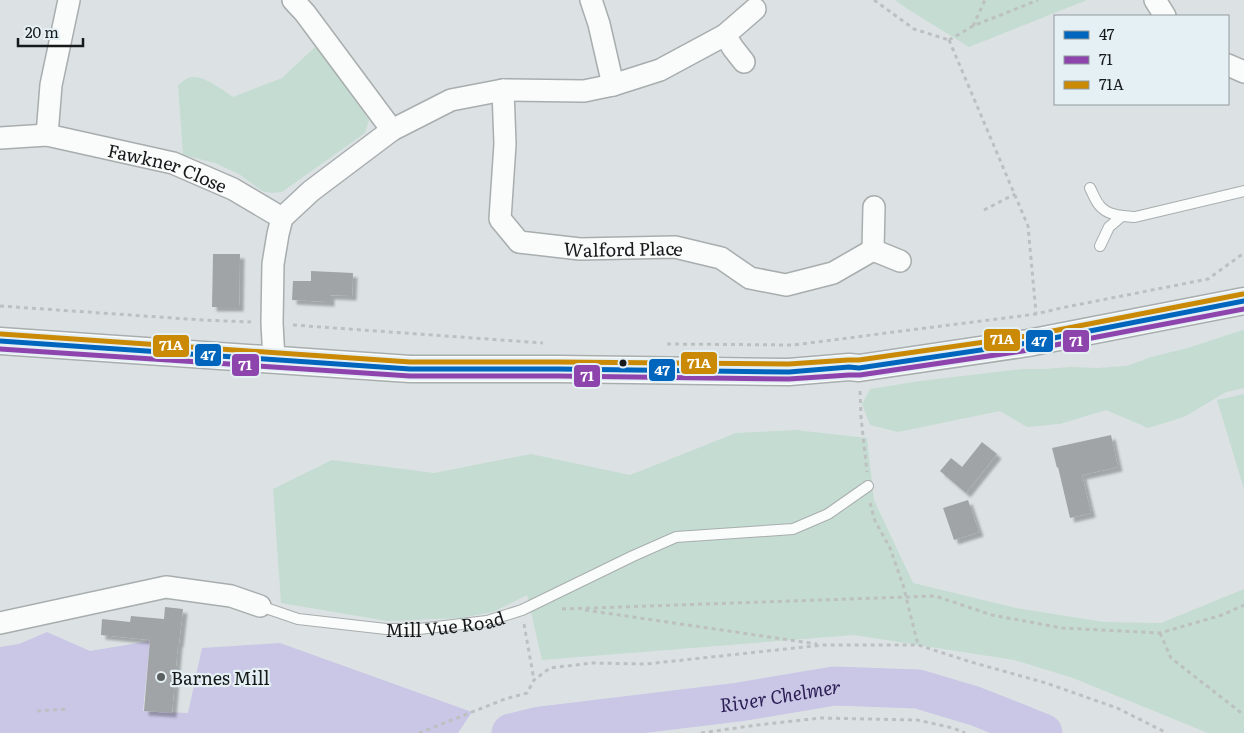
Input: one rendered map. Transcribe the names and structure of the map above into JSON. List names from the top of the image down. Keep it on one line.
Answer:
{"streets":{"street":["Fawkner Close","Walford Place","Mill Vue Road"]},"water":["River Chelmer"],"places":["Barnes Mill"],"lines":["transit line 71A","transit line 47","transit line 71"],"legend":["47","71","71A"],"scale_bar":"20 m"}
